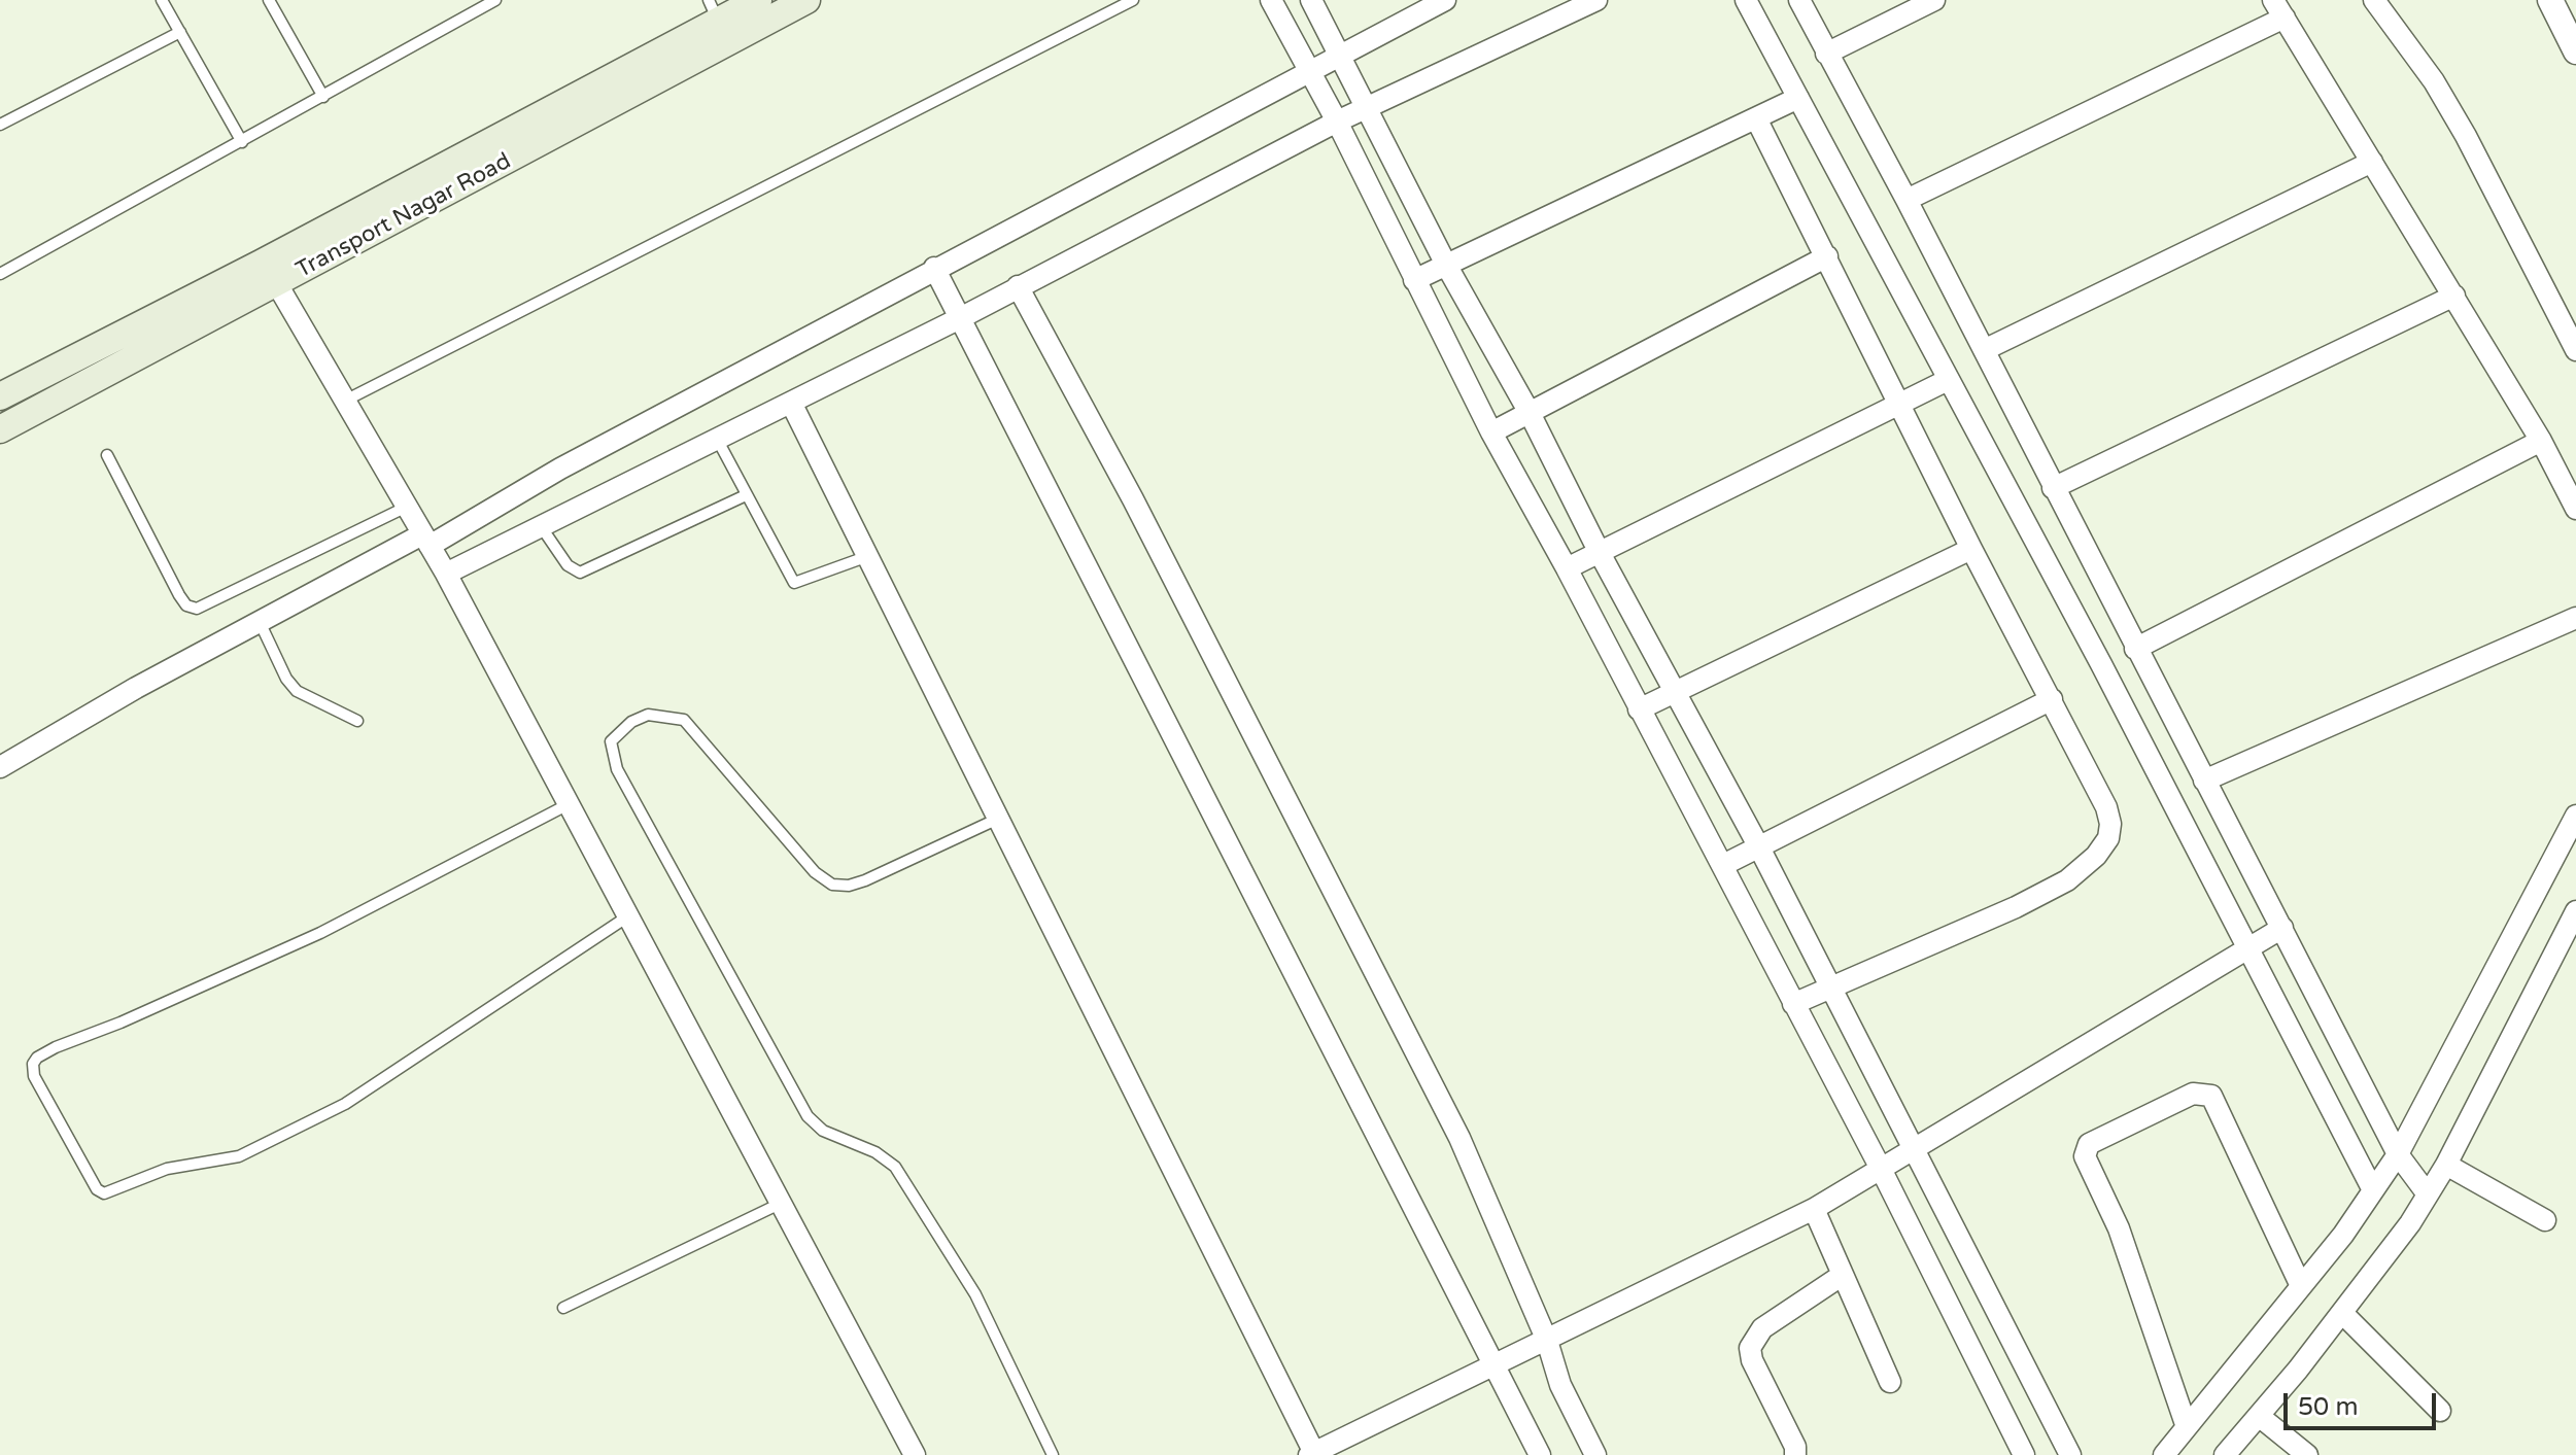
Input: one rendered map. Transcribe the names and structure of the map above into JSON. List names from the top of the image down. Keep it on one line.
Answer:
{"streets":{"main road":["Transport Nagar Road"]},"scale_bar":"50 m"}
